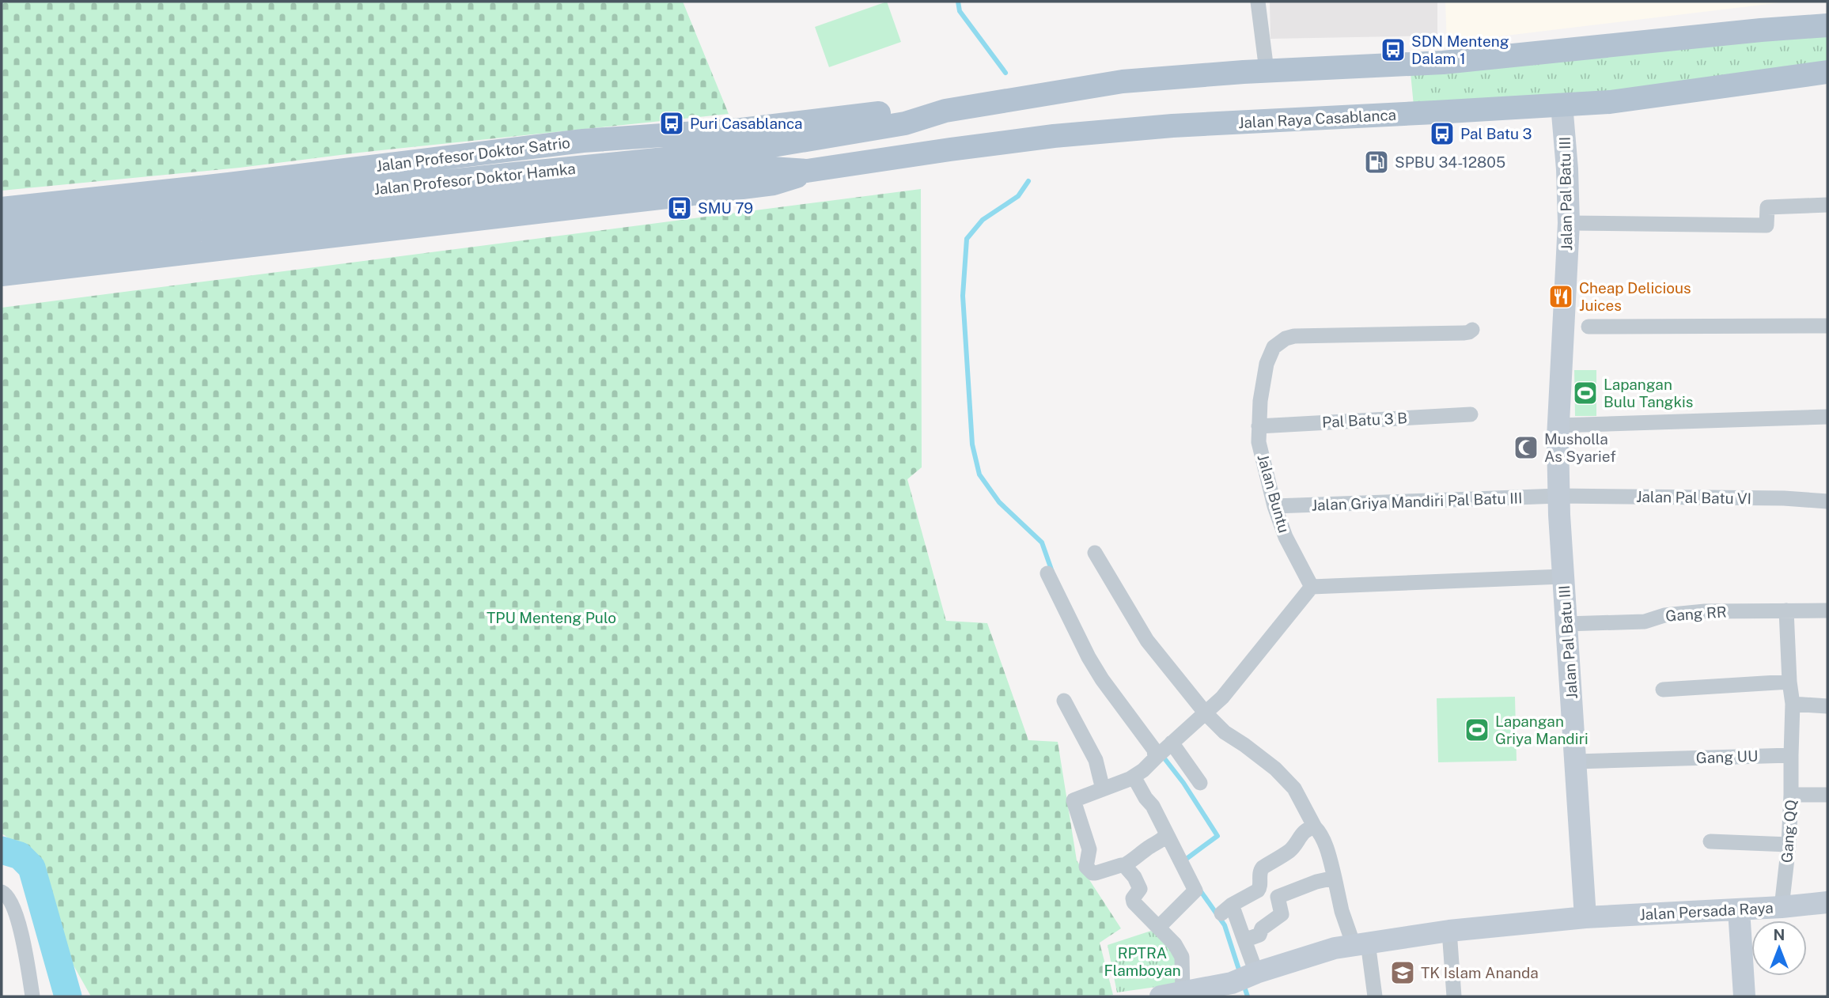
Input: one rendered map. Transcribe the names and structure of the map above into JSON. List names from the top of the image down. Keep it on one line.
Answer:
{"streets":{"main road":["Jalan Raya Casablanca","Jalan Profesor Doktor Satrio","Jalan Profesor Doktor Hamka"],"street":["Jalan Pal Batu III","Pal Batu 3 B","Jalan Buntu","Jalan Pal Batu VI","Jalan Griya Mandiri Pal Batu III","Gang RR","Gang UU","Gang QQ","Jalan Persada Raya"]},"crossings":[["Jalan Raya Casablanca","Jalan Profesor Doktor Hamka"],["Jalan Raya Casablanca","Jalan Pal Batu III"],["Jalan Profesor Doktor Satrio","Jalan Profesor Doktor Hamka"],["Jalan Pal Batu III","Jalan Pal Batu VI"],["Jalan Pal Batu III","Jalan Griya Mandiri Pal Batu III"],["Jalan Pal Batu III","Gang RR"],["Jalan Pal Batu III","Gang UU"],["Jalan Pal Batu III","Jalan Persada Raya"],["Pal Batu 3 B","Jalan Buntu"],["Jalan Buntu","Jalan Griya Mandiri Pal Batu III"],["Jalan Pal Batu VI","Jalan Griya Mandiri Pal Batu III"],["Gang UU","Gang QQ"],["Gang QQ","Jalan Persada Raya"]],"parks":["TPU Menteng Pulo","RPTRA Flamboyan"],"places":{"bus stop":["SDN Menteng Dalam 1","Puri Casablanca","Pal Batu 3","SMU 79"],"fuel station":["SPBU 34-12805"],"restaurant":["Cheap Delicious Juices"],"sports":["Lapangan Bulu Tangkis","Lapangan Griya Mandiri"],"mosque":["Musholla As Syarief"],"school or university":["TK Islam Ananda"]},"north":"top"}
